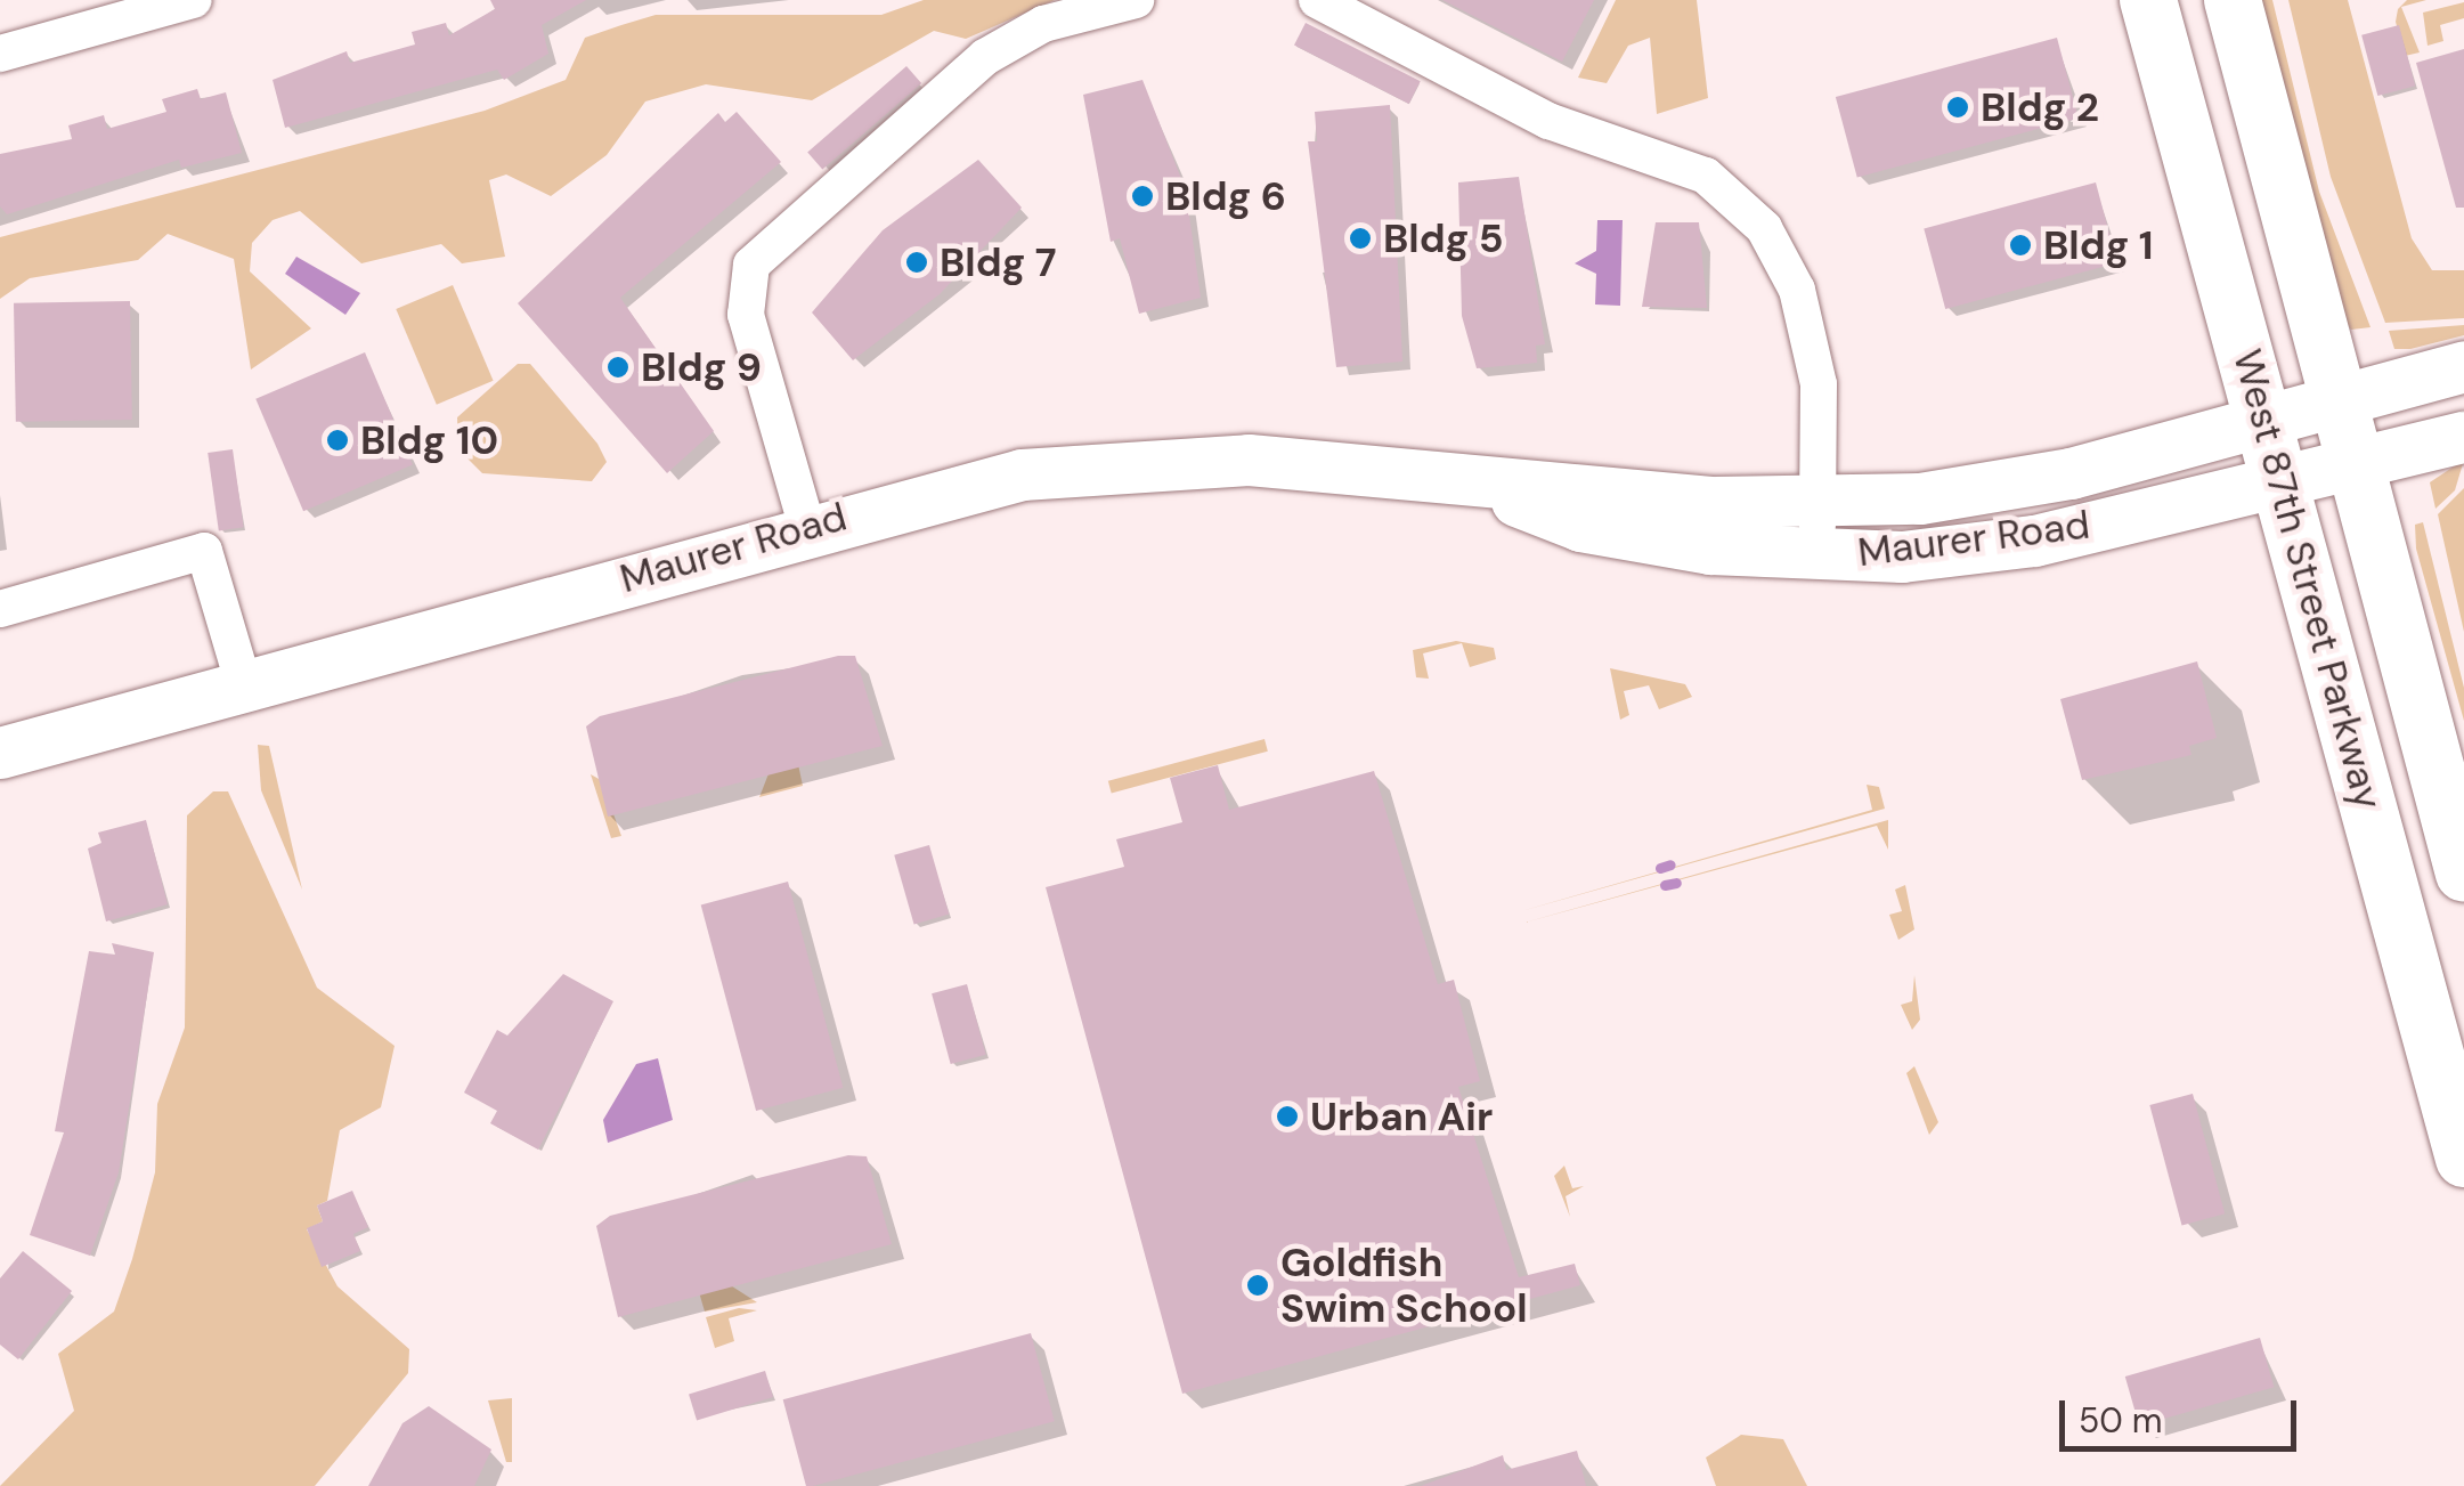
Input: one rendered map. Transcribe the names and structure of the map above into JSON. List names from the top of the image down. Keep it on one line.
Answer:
{"streets":{"main road":["West 87th Street Parkway"],"street":["Maurer Road"]},"crossings":[["Maurer Road","West 87th Street Parkway"]],"places":["Bldg 2","Bldg 6","Bldg 5","Bldg 1","Bldg 7","Bldg 9","Bldg 10","Urban Air","Goldfish Swim School"],"scale_bar":"50 m"}
